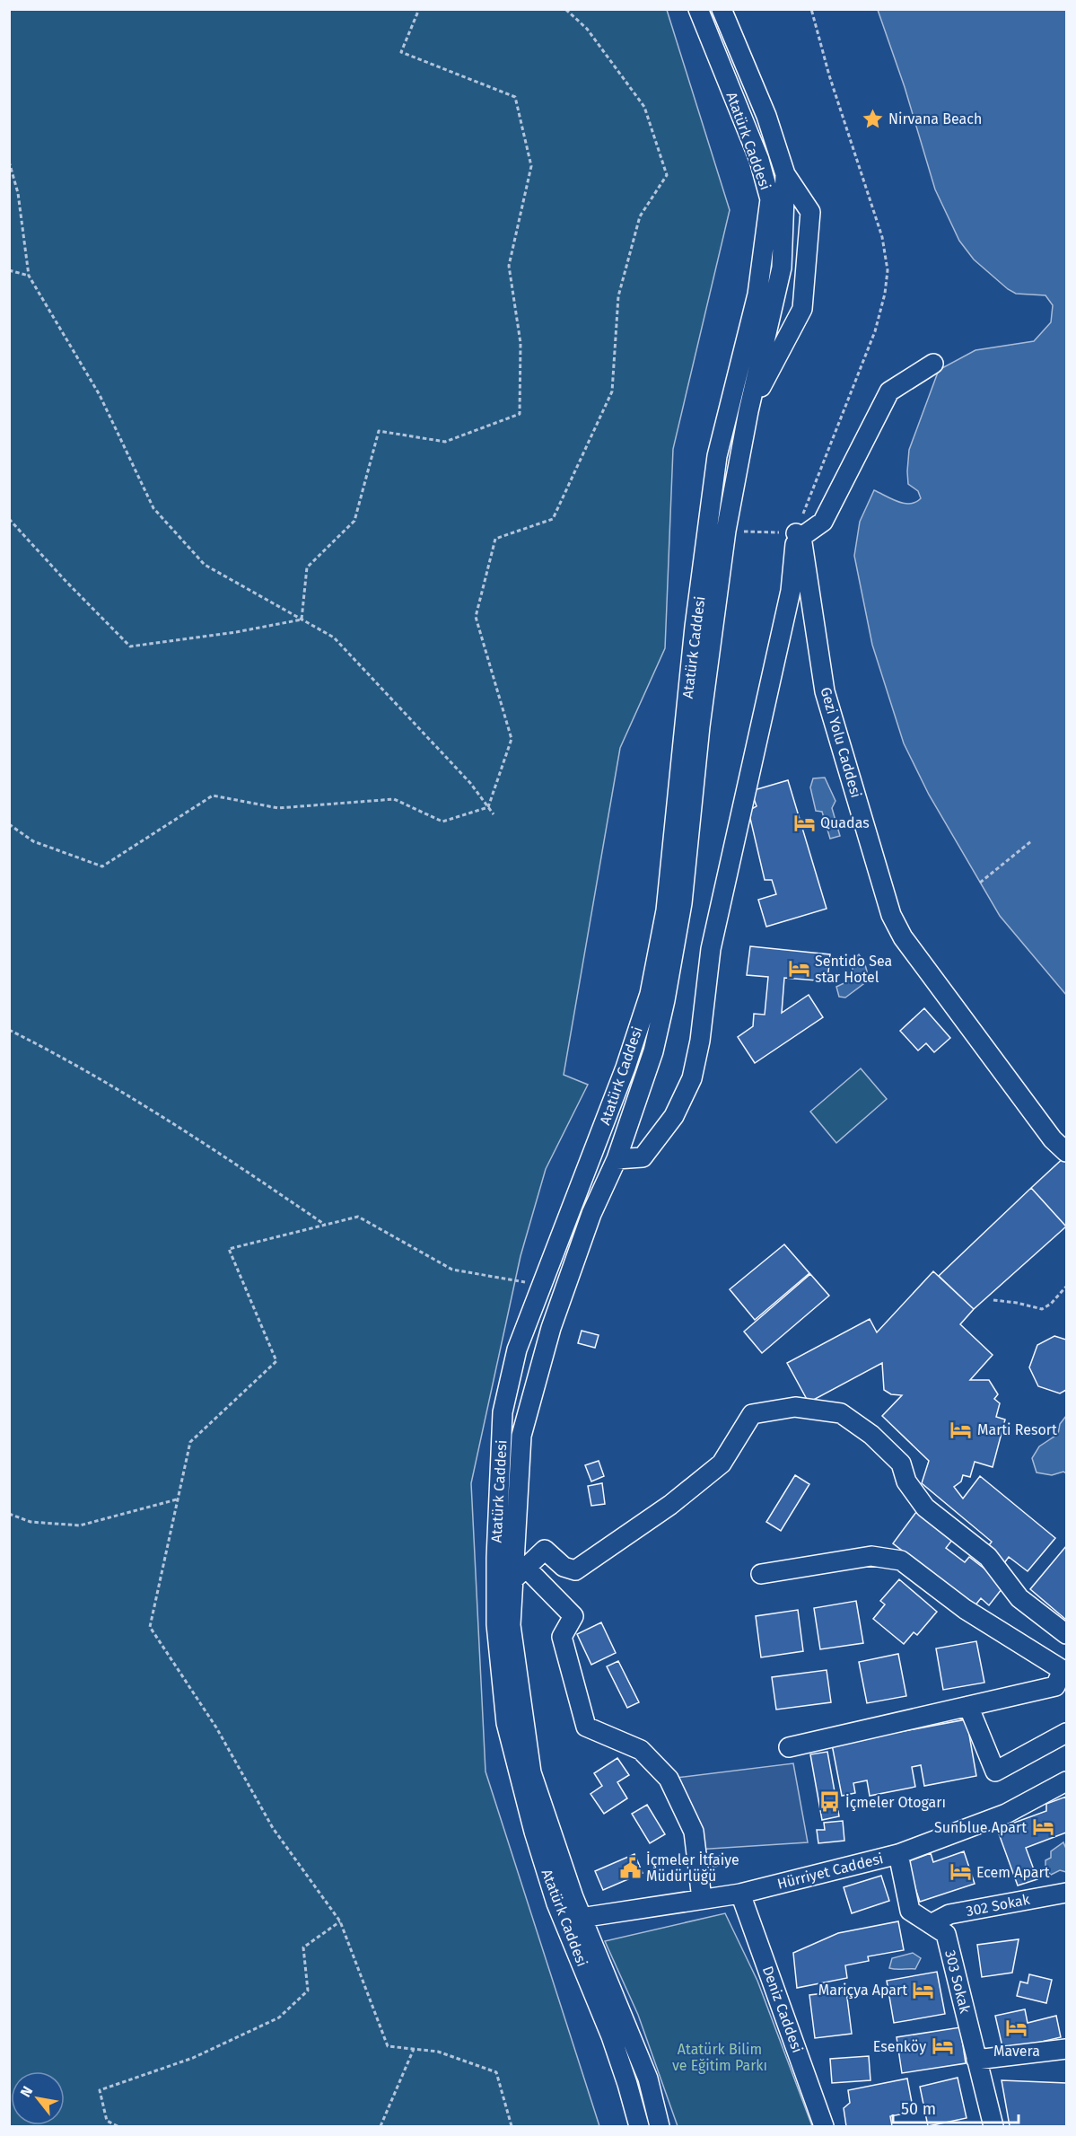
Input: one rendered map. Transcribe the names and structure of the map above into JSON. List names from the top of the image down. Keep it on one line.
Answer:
{"streets":{"street":["Atatürk Caddesi","Gezi Yolu Caddesi","Hürriyet Caddesi","302 Sokak","303 Sokak","Deniz Caddesi"]},"crossings":[["Atatürk Caddesi","Hürriyet Caddesi"],["Hürriyet Caddesi","303 Sokak"],["Hürriyet Caddesi","Deniz Caddesi"],["302 Sokak","303 Sokak"]],"parks":["Atatürk Bilim ve Eğitim Parkı"],"places":{"place":["Nirvana Beach"],"hotel":["Quadas","Sentido Sea star Hotel","Marti Resort","Sunblue Apart","Ecem Apart","Mariçya Apart","Mavera","Esenköy"],"bus stop":["İçmeler Otogarı"],"public building":["İçmeler İtfaiye Müdürlüğü"]},"scale_bar":"50 m","north":"top left"}
